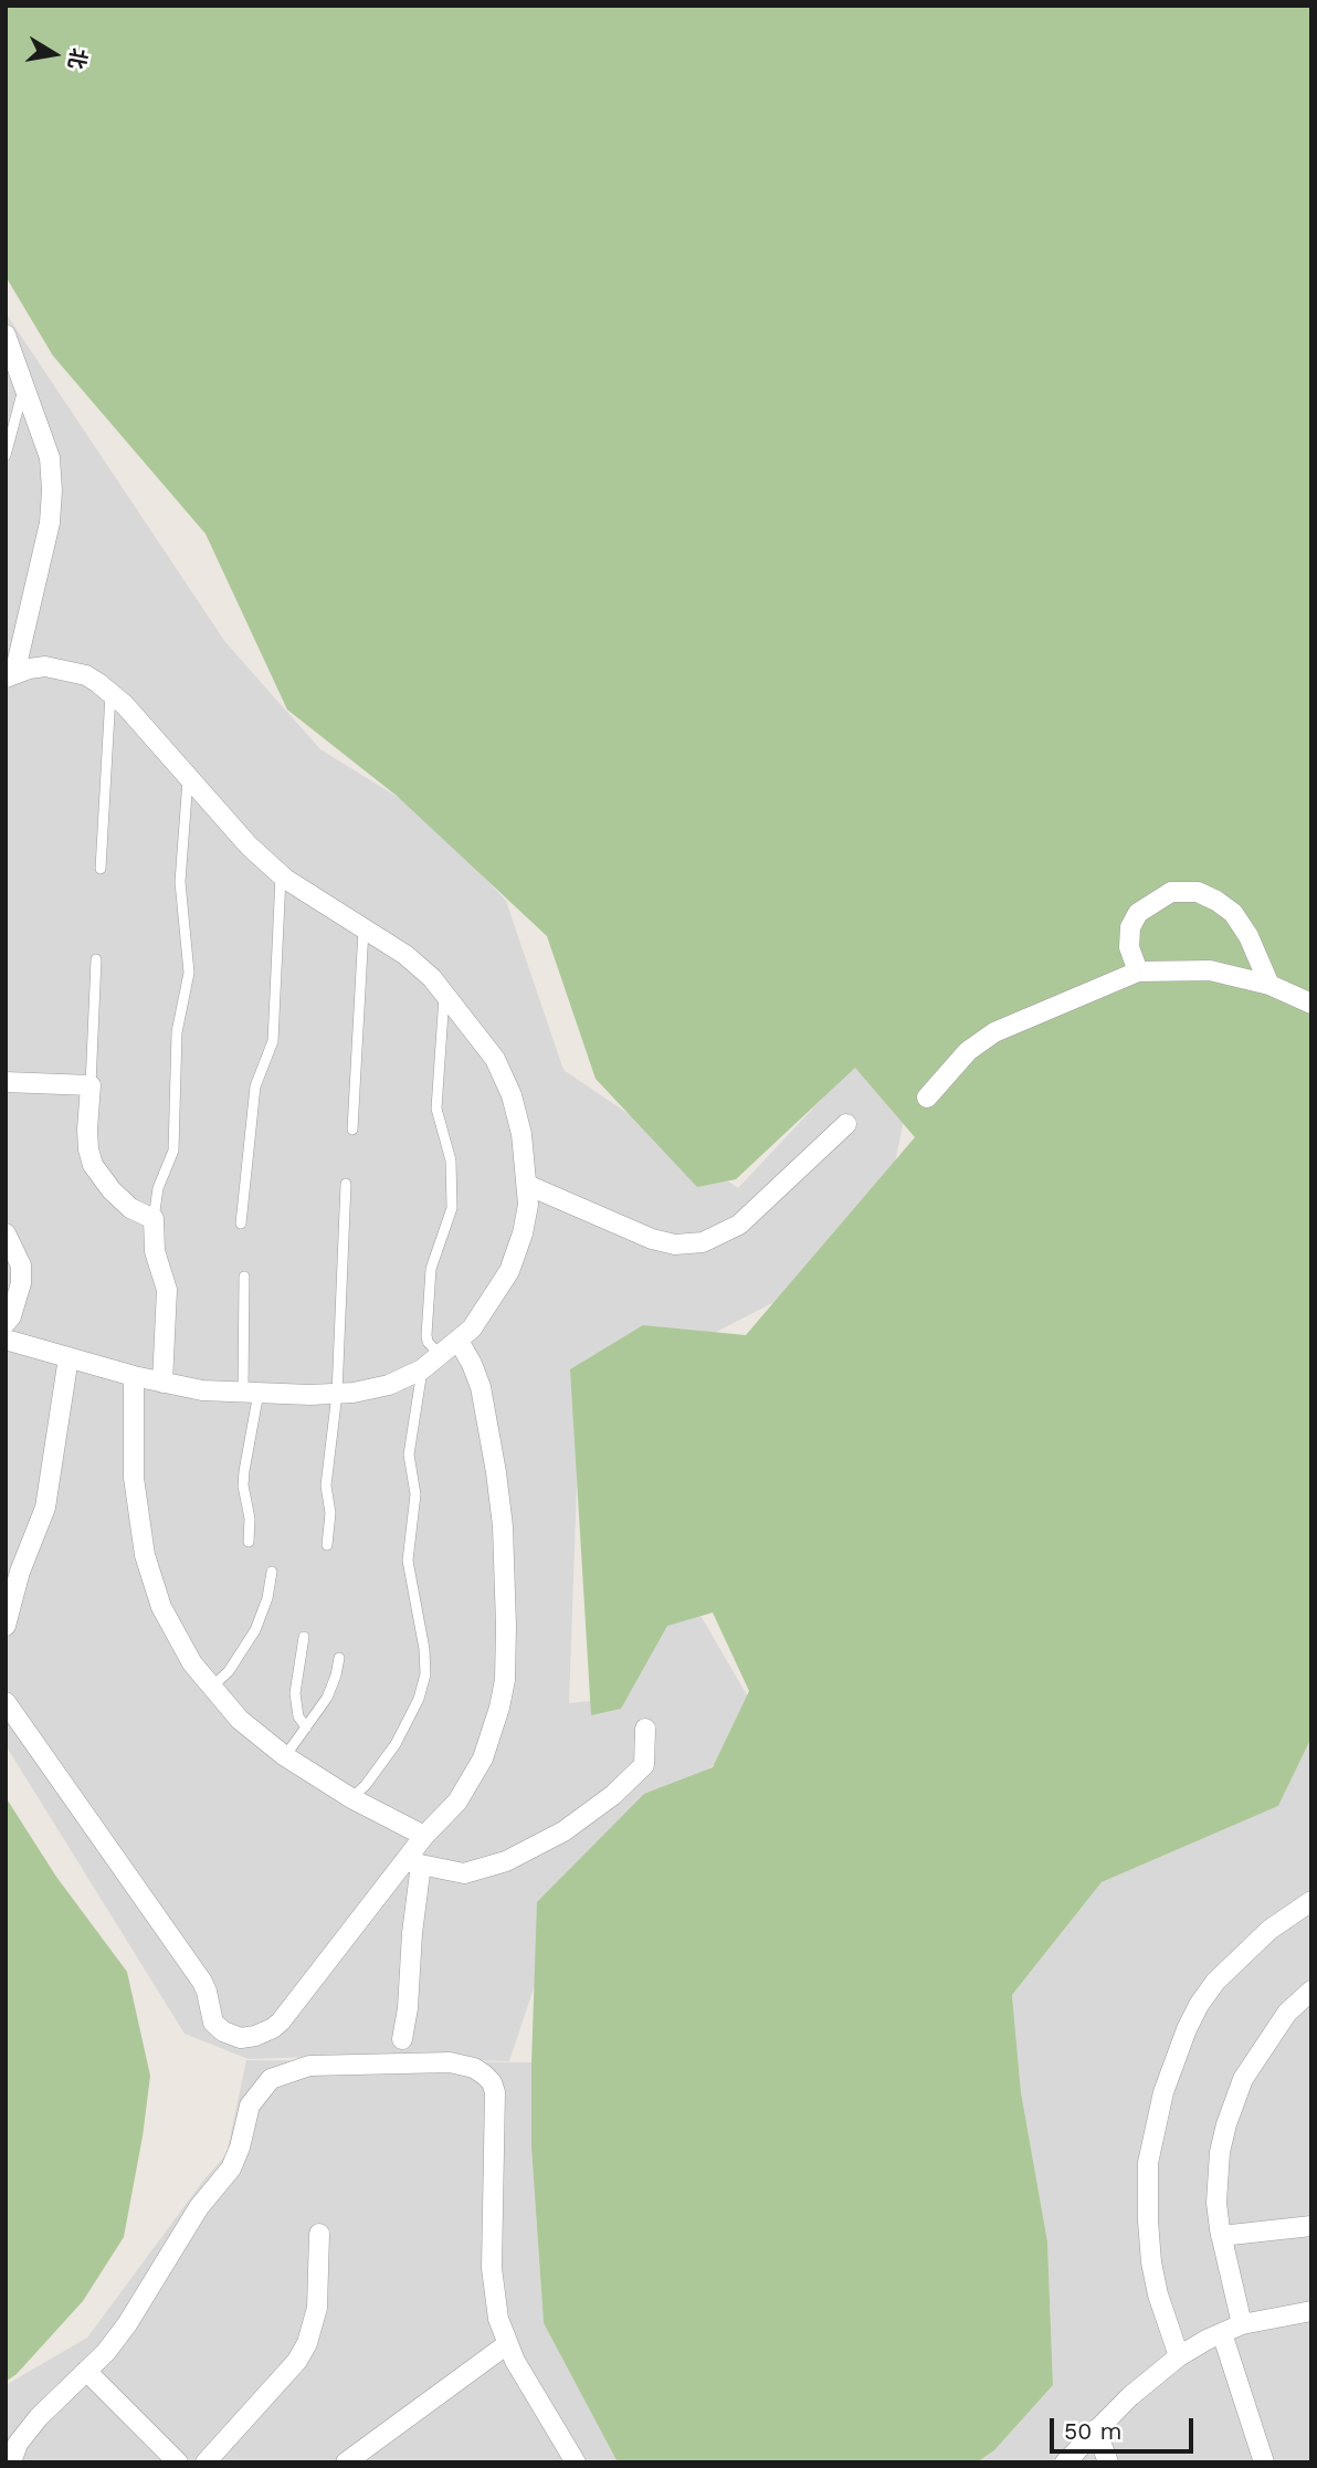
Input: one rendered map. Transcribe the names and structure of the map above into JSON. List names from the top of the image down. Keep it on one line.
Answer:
{"scale_bar":"50 m","north":"right"}
